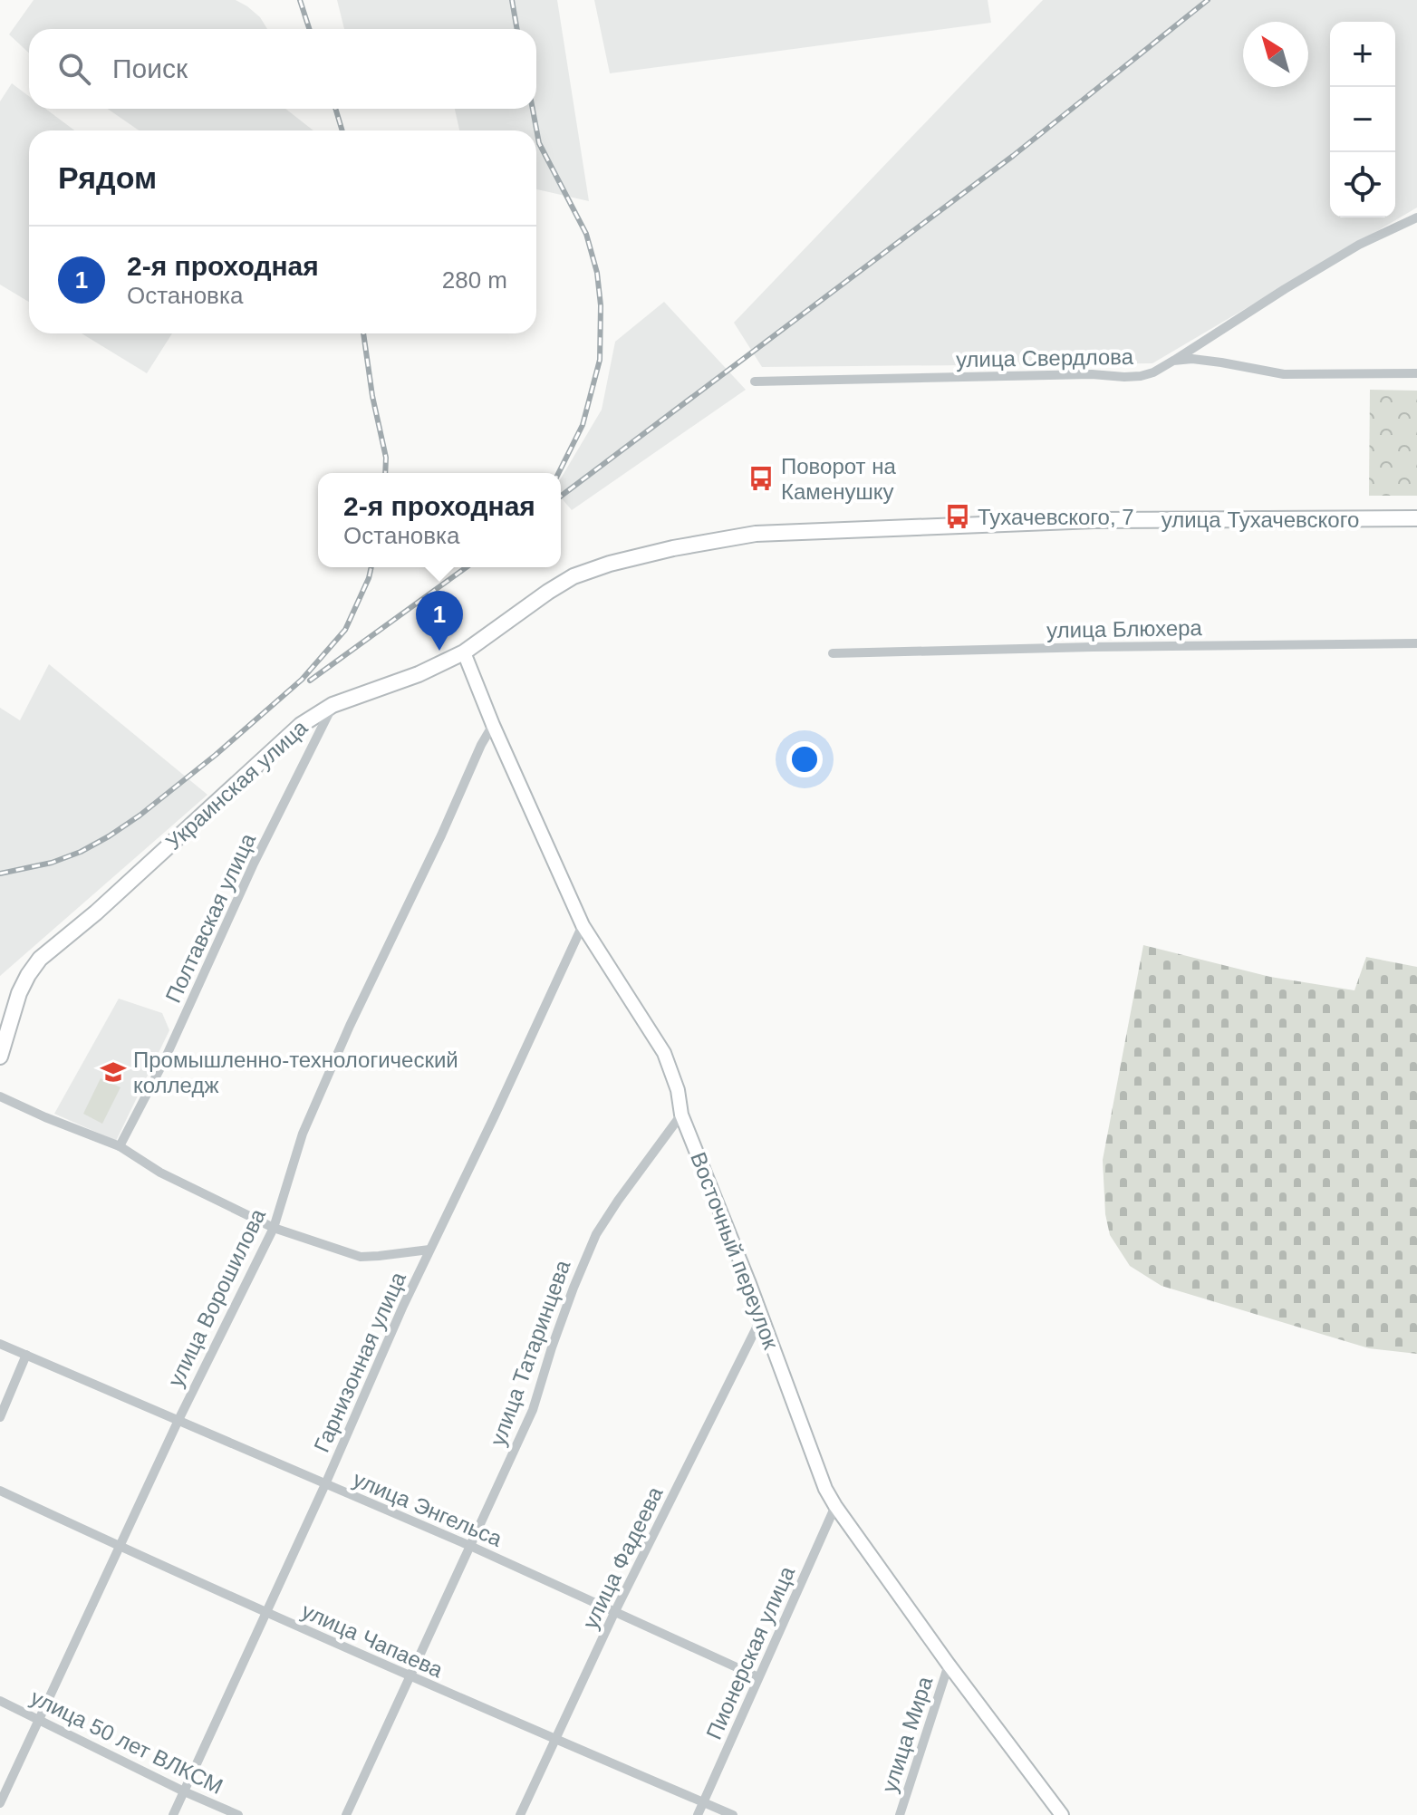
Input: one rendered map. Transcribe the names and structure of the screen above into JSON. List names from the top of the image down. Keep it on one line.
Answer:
{"streets":{"main road":["улица Тухачевского","Украинская улица"],"street":["улица Свердлова","улица Блюхера","Полтавская улица","Восточный переулок","улица Ворошилова","улица Татаринцева","Гарнизонная улица","улица Энгельса","улица Фадеева","улица Чапаева","Пионерская улица","улица Мира","улица 50 лет ВЛКСМ"]},"crossings":[["улица Тухачевского","Украинская улица"],["Украинская улица","Полтавская улица"],["Украинская улица","Восточный переулок"],["Восточный переулок","улица Ворошилова"],["Восточный переулок","улица Татаринцева"],["Восточный переулок","Гарнизонная улица"],["Восточный переулок","улица Фадеева"],["Восточный переулок","Пионерская улица"],["Восточный переулок","улица Мира"],["улица Ворошилова","улица Энгельса"],["улица Ворошилова","улица Чапаева"],["улица Ворошилова","улица 50 лет ВЛКСМ"],["улица Татаринцева","улица Энгельса"],["улица Татаринцева","улица Чапаева"],["Гарнизонная улица","улица Энгельса"],["Гарнизонная улица","улица Чапаева"],["Гарнизонная улица","улица 50 лет ВЛКСМ"],["улица Энгельса","улица Фадеева"],["улица Энгельса","Пионерская улица"],["улица Фадеева","улица Чапаева"],["улица Чапаева","Пионерская улица"]],"places":{"bus stop":["Поворот на Каменушку","Тухачевского, 7"],"school or university":["Промышленно-технологический колледж"]},"north":"top left","page":{"map_buttons":["+","−"],"search":"Поиск","heading":"Рядом","list":[{"mark":"1","name":"2-я проходная","note":"Остановка","value":"280 m"}],"popup":["2-я проходная","Остановка"],"pins":"1"}}
